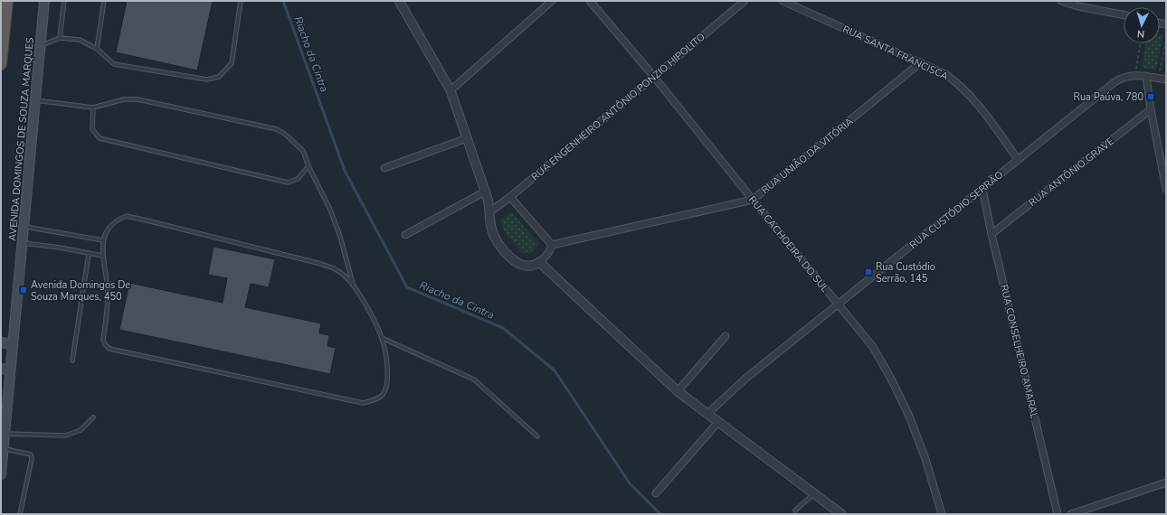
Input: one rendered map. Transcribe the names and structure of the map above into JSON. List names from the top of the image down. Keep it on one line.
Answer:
{"streets":{"main road":["AVENIDA DOMINGOS DE SOUZA MARQUES"],"street":["RUA SANTA FRANCISCA","RUA ENGENHEIRO ANTÔNIO PONZIO HIPOLITO","RUA UNIÃO DA VITÓRIA","RUA ANTÔNIO GRAVE","RUA CUSTÓDIO SERRÃO","RUA CACHOEIRA DO SUL","RUA CONSELHEIRO AMARAL"]},"crossings":[["RUA SANTA FRANCISCA","RUA UNIÃO DA VITÓRIA"],["RUA SANTA FRANCISCA","RUA CUSTÓDIO SERRÃO"],["RUA ENGENHEIRO ANTÔNIO PONZIO HIPOLITO","RUA CACHOEIRA DO SUL"],["RUA UNIÃO DA VITÓRIA","RUA CACHOEIRA DO SUL"],["RUA ANTÔNIO GRAVE","RUA CONSELHEIRO AMARAL"],["RUA CUSTÓDIO SERRÃO","RUA CACHOEIRA DO SUL"],["RUA CUSTÓDIO SERRÃO","RUA CONSELHEIRO AMARAL"]],"water":["Riacho da Cintra"],"places":{"transit":["Rua Paúva, 780","Rua Custódio Serrão, 145","Avenida Domingos De Souza Marques, 450"]},"north":"bottom"}
